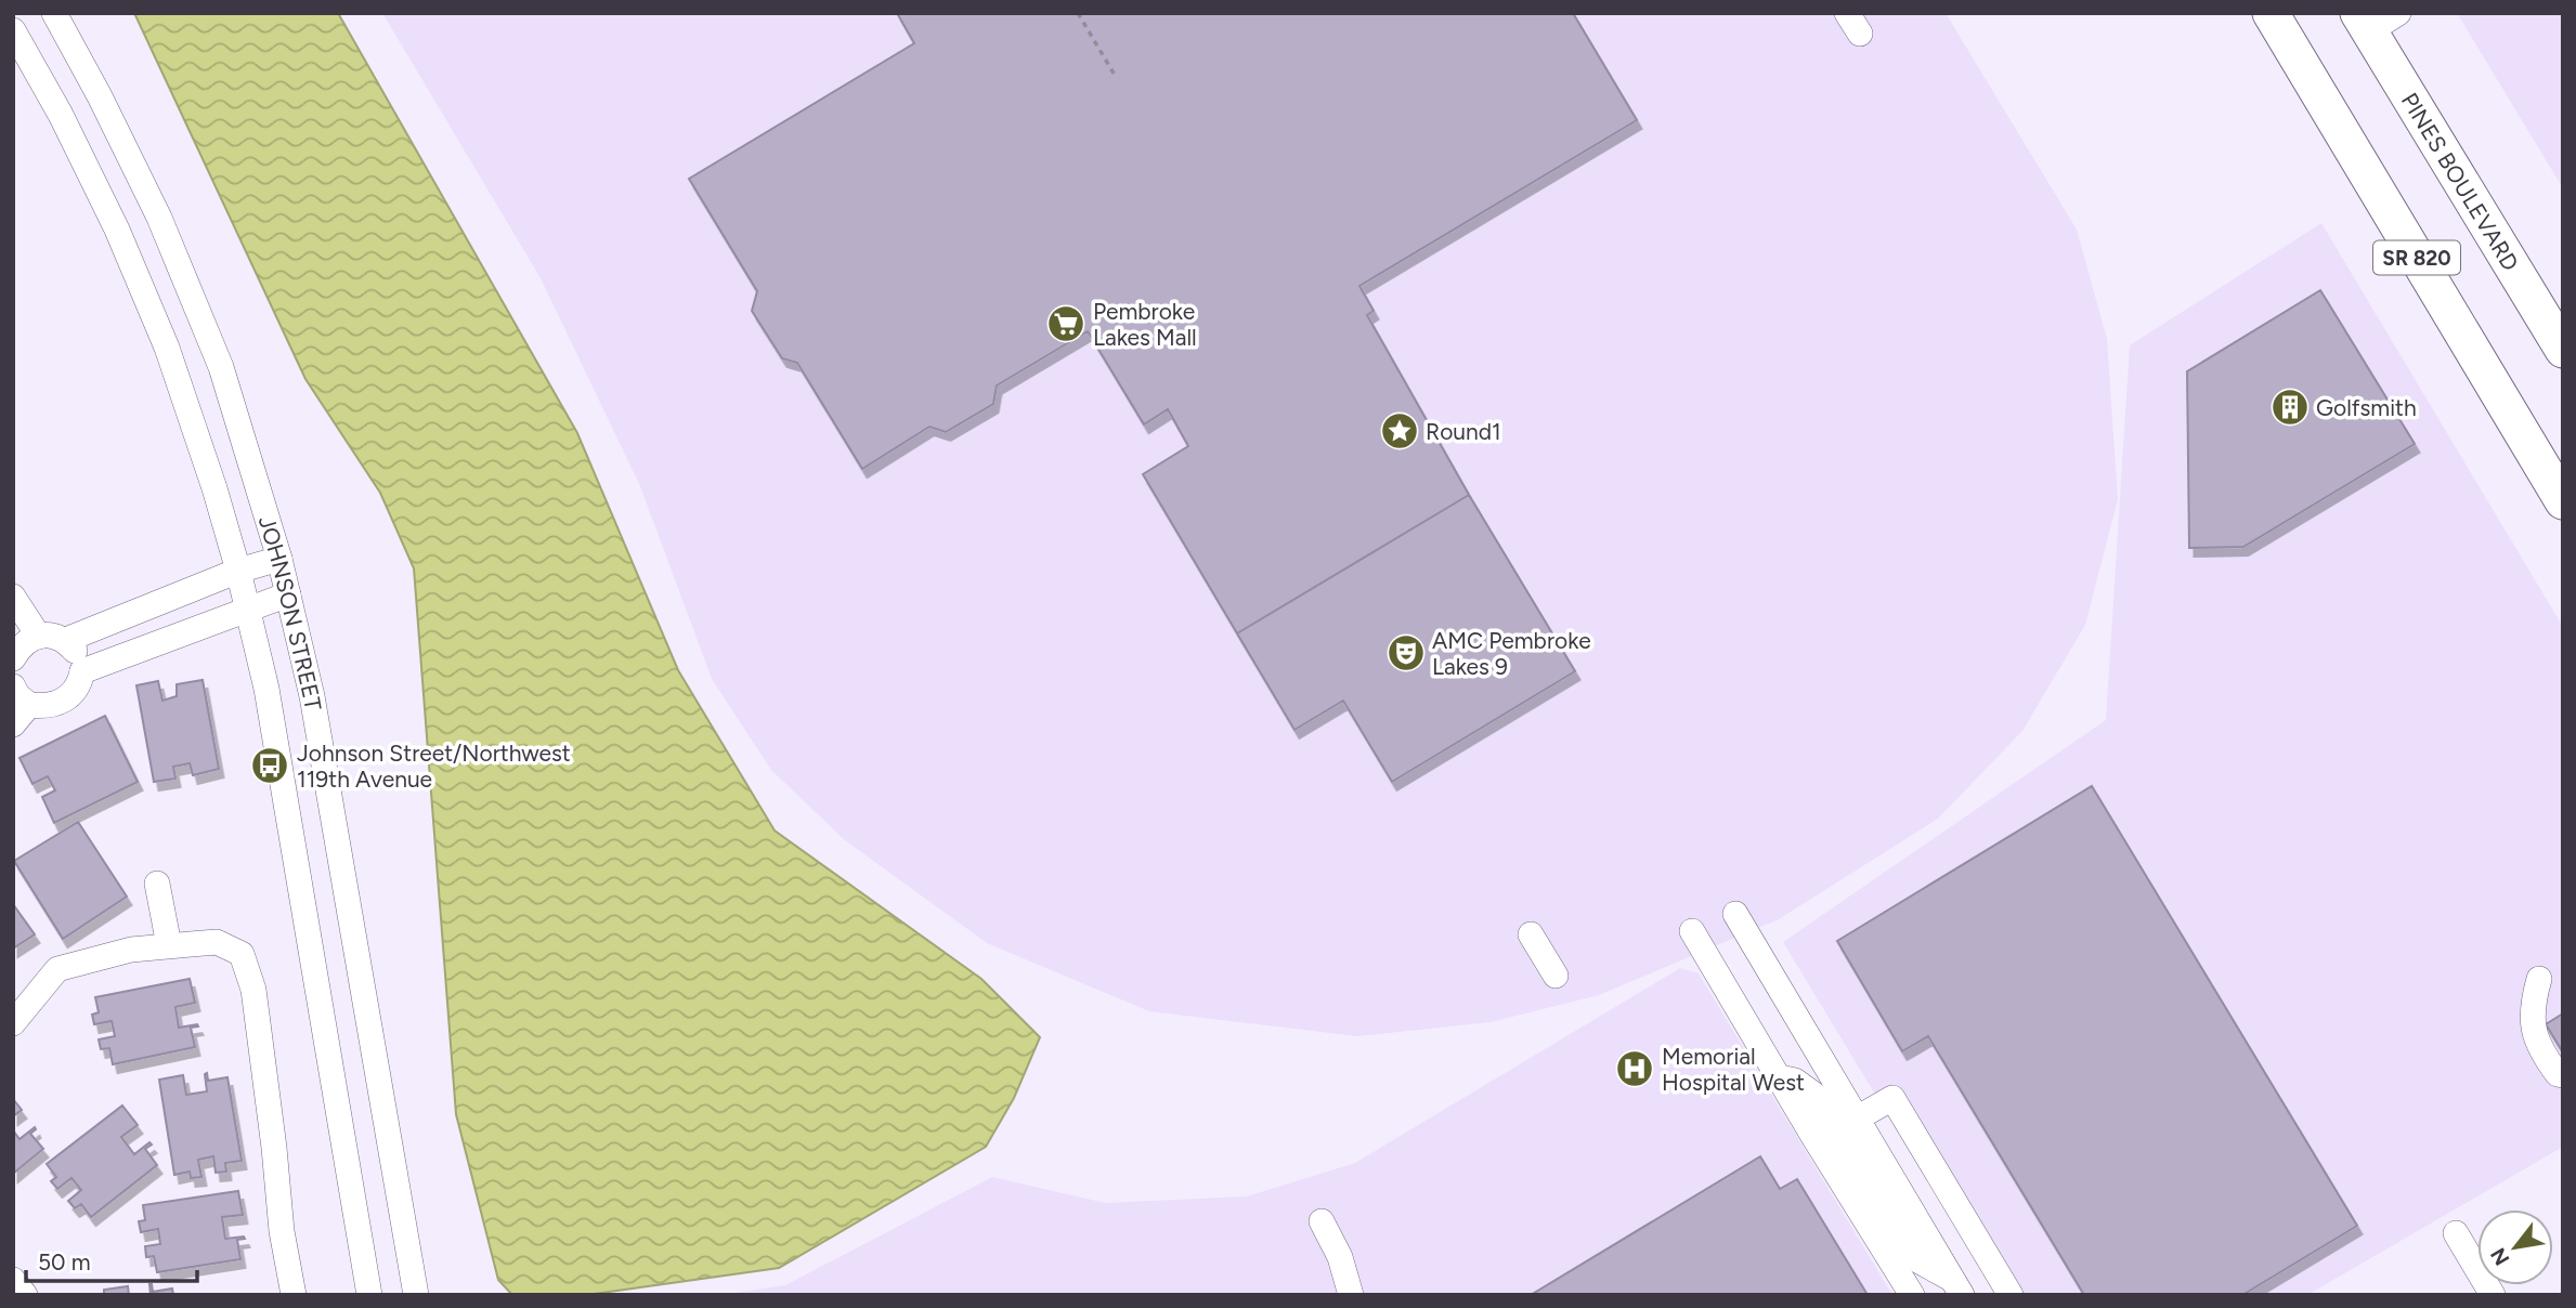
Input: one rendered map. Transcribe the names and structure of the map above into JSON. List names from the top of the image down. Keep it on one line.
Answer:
{"streets":{"highway":["PINES BOULEVARD","SR 820"],"street":["JOHNSON STREET"]},"places":{"supermarket":["Pembroke Lakes Mall"],"building":["Golfsmith"],"place":["Round1"],"theatre":["AMC Pembroke Lakes 9"],"bus stop":["Johnson Street/Northwest 119th Avenue"],"hospital":["Memorial Hospital West"]},"scale_bar":"50 m","north":"bottom left"}
